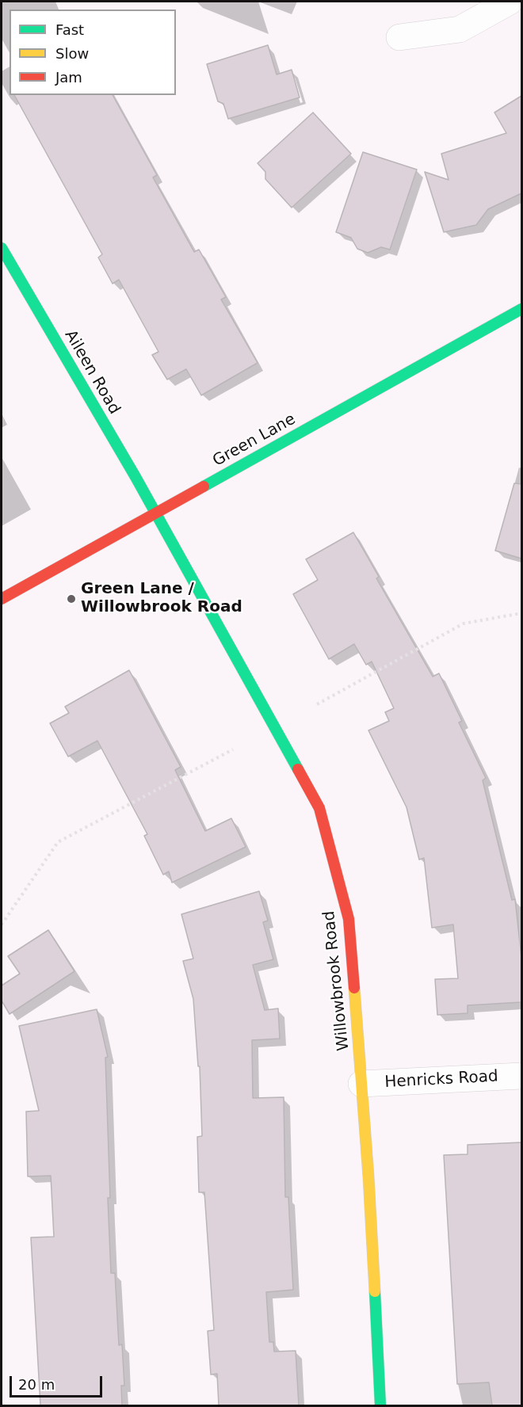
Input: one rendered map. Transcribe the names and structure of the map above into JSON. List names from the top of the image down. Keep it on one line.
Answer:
{"streets":{"street":["Aileen Road","Green Lane","Willowbrook Road","Henricks Road"]},"crossings":[["Aileen Road","Green Lane"],["Aileen Road","Willowbrook Road"],["Green Lane","Willowbrook Road"],["Willowbrook Road","Henricks Road"]],"places":["Green Lane / Willowbrook Road"],"legend":["Fast","Slow","Jam"],"scale_bar":"20 m"}
